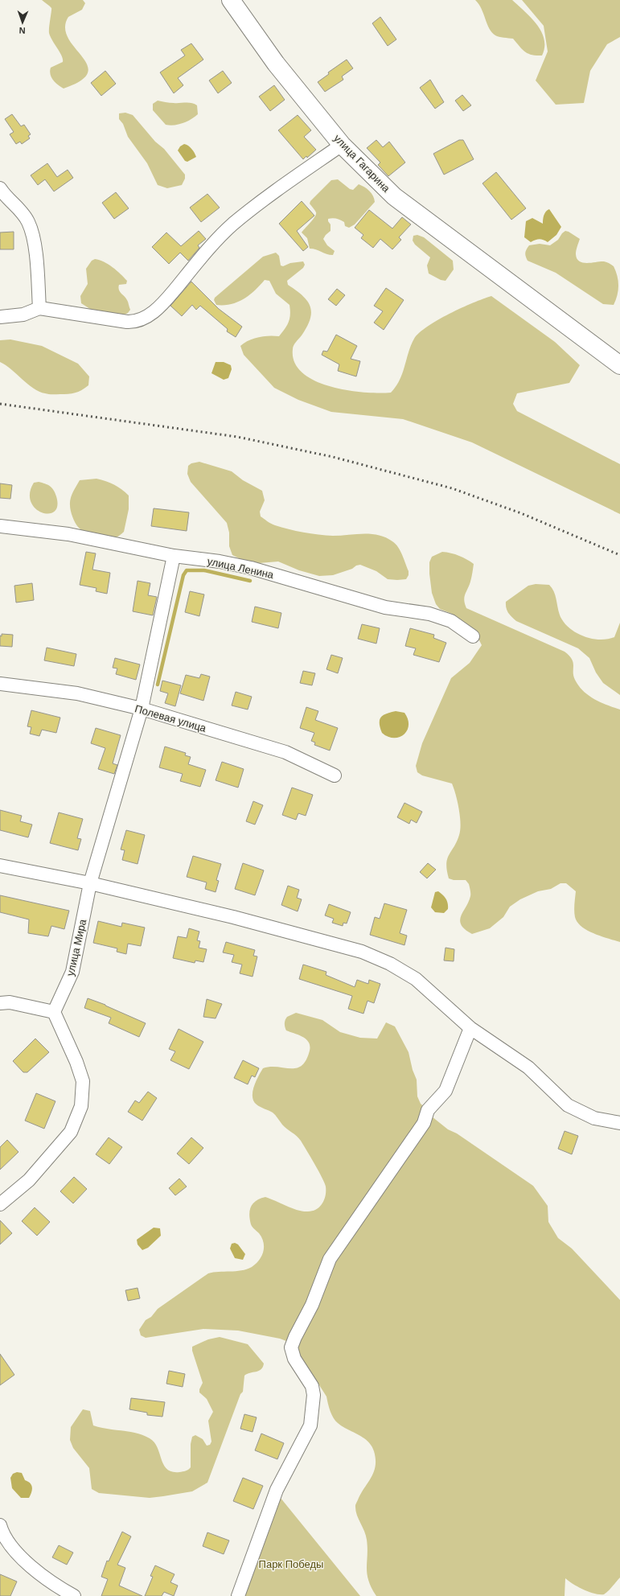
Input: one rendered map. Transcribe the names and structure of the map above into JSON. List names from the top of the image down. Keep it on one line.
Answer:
{"streets":{"main road":["улица Гагарина"],"street":["улица Ленина","Полевая улица","улица Мира"]},"crossings":[["улица Ленина","улица Мира"],["Полевая улица","улица Мира"]],"parks":["Парк Победы"],"north":"bottom"}
